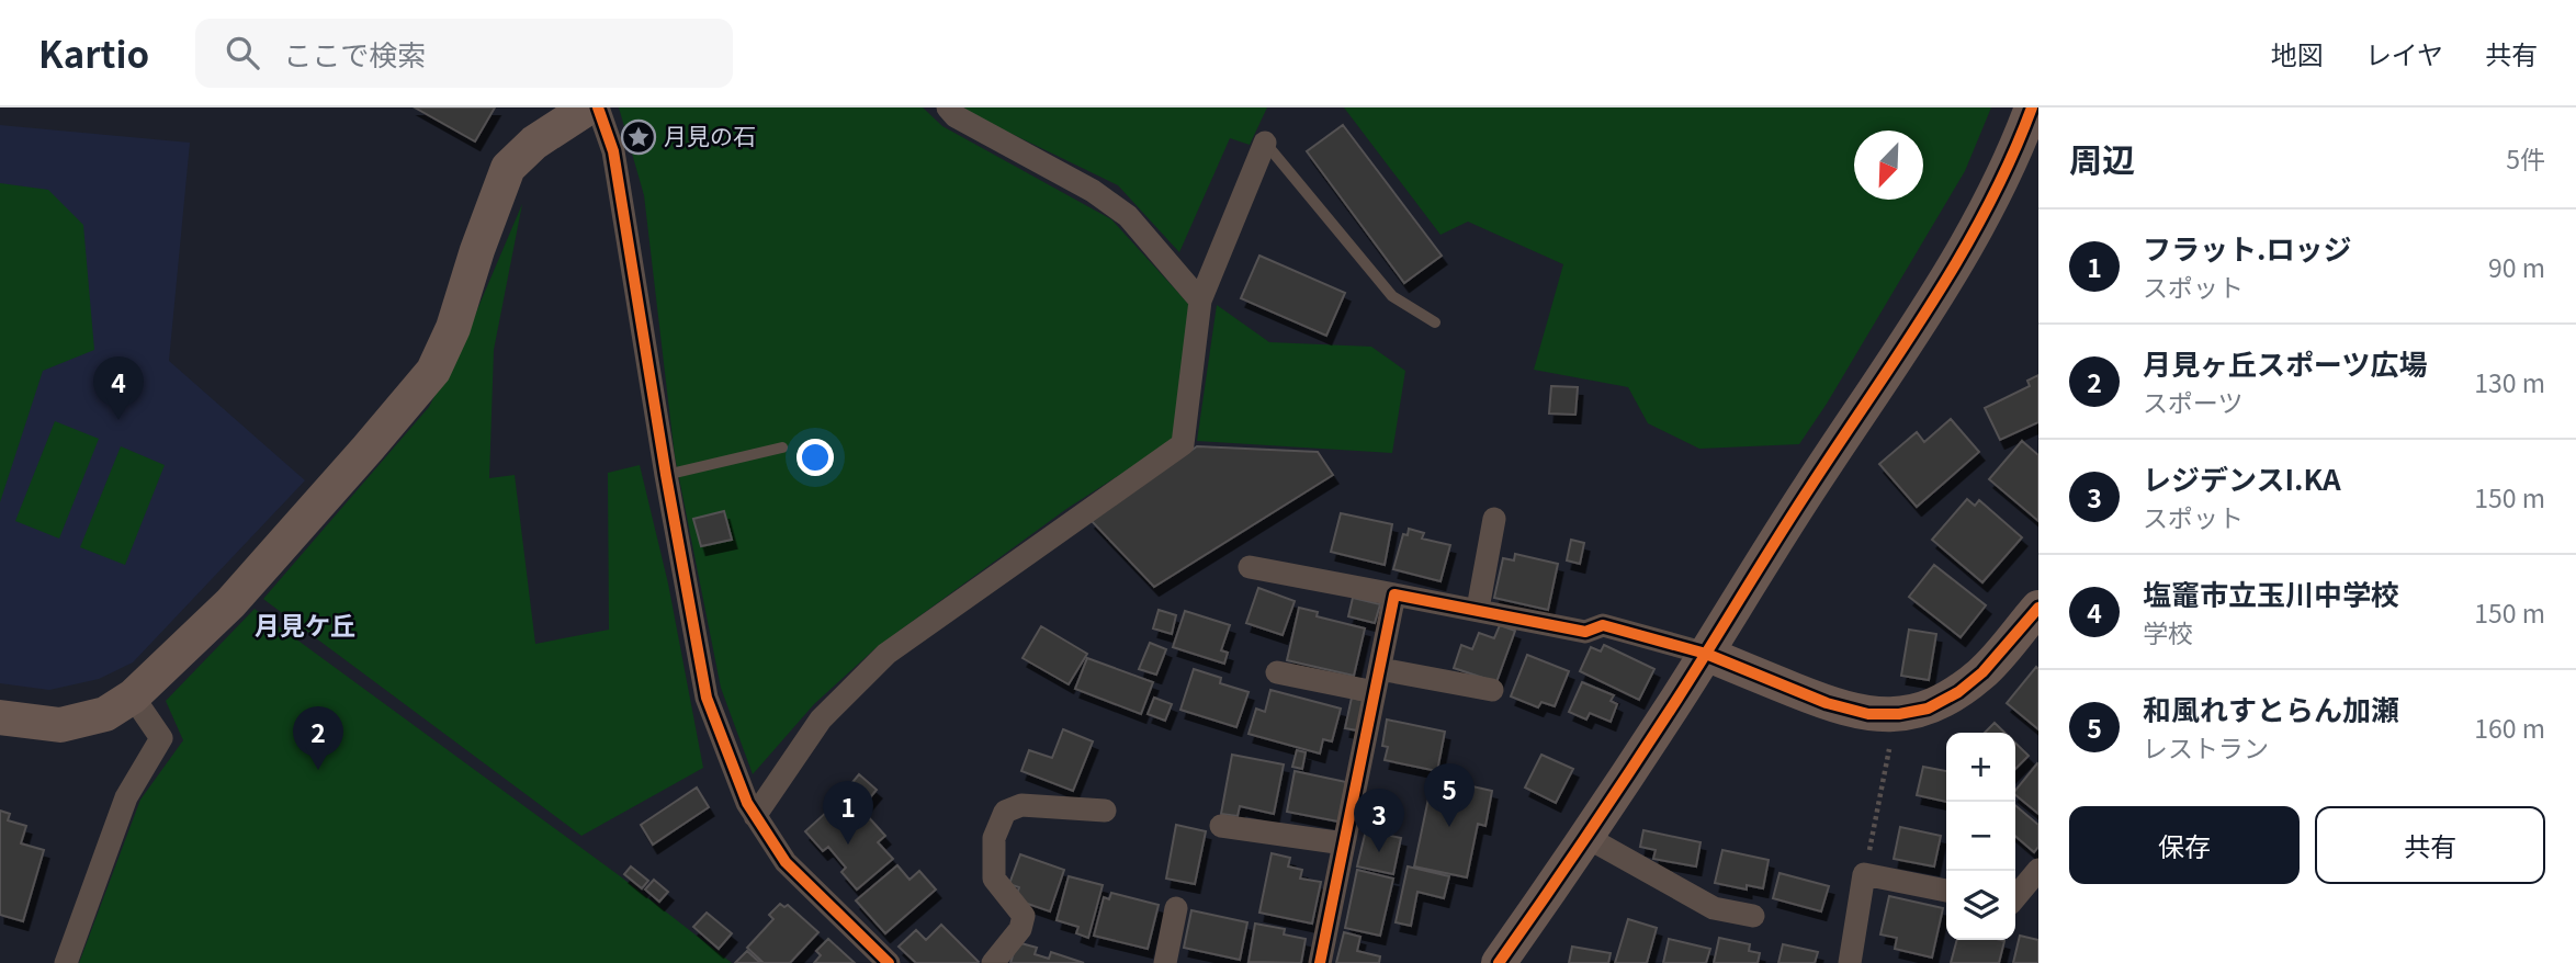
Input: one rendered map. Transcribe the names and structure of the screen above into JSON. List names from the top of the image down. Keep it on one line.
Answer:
{"districts":["月見ケ丘"],"places":{"place":["月見の石"]},"north":"bottom left","page":{"header":"Kartio","search":"ここで検索","nav":["地図","レイヤ","共有"],"heading":["周辺","5件"],"list":[{"mark":"1","name":"フラット.ロッジ","note":"スポット","value":"90 m"},{"mark":"2","name":"月見ヶ丘スポーツ広場","note":"スポーツ","value":"130 m"},{"mark":"3","name":"レジデンスI.KA","note":"スポット","value":"150 m"},{"mark":"4","name":"塩竈市立玉川中学校","note":"学校","value":"150 m"},{"mark":"5","name":"和風れすとらん加瀬","note":"レストラン","value":"160 m"}],"pins":["4","2","5","1","3"],"map_buttons":["+","−"],"buttons":["保存","共有"]}}
